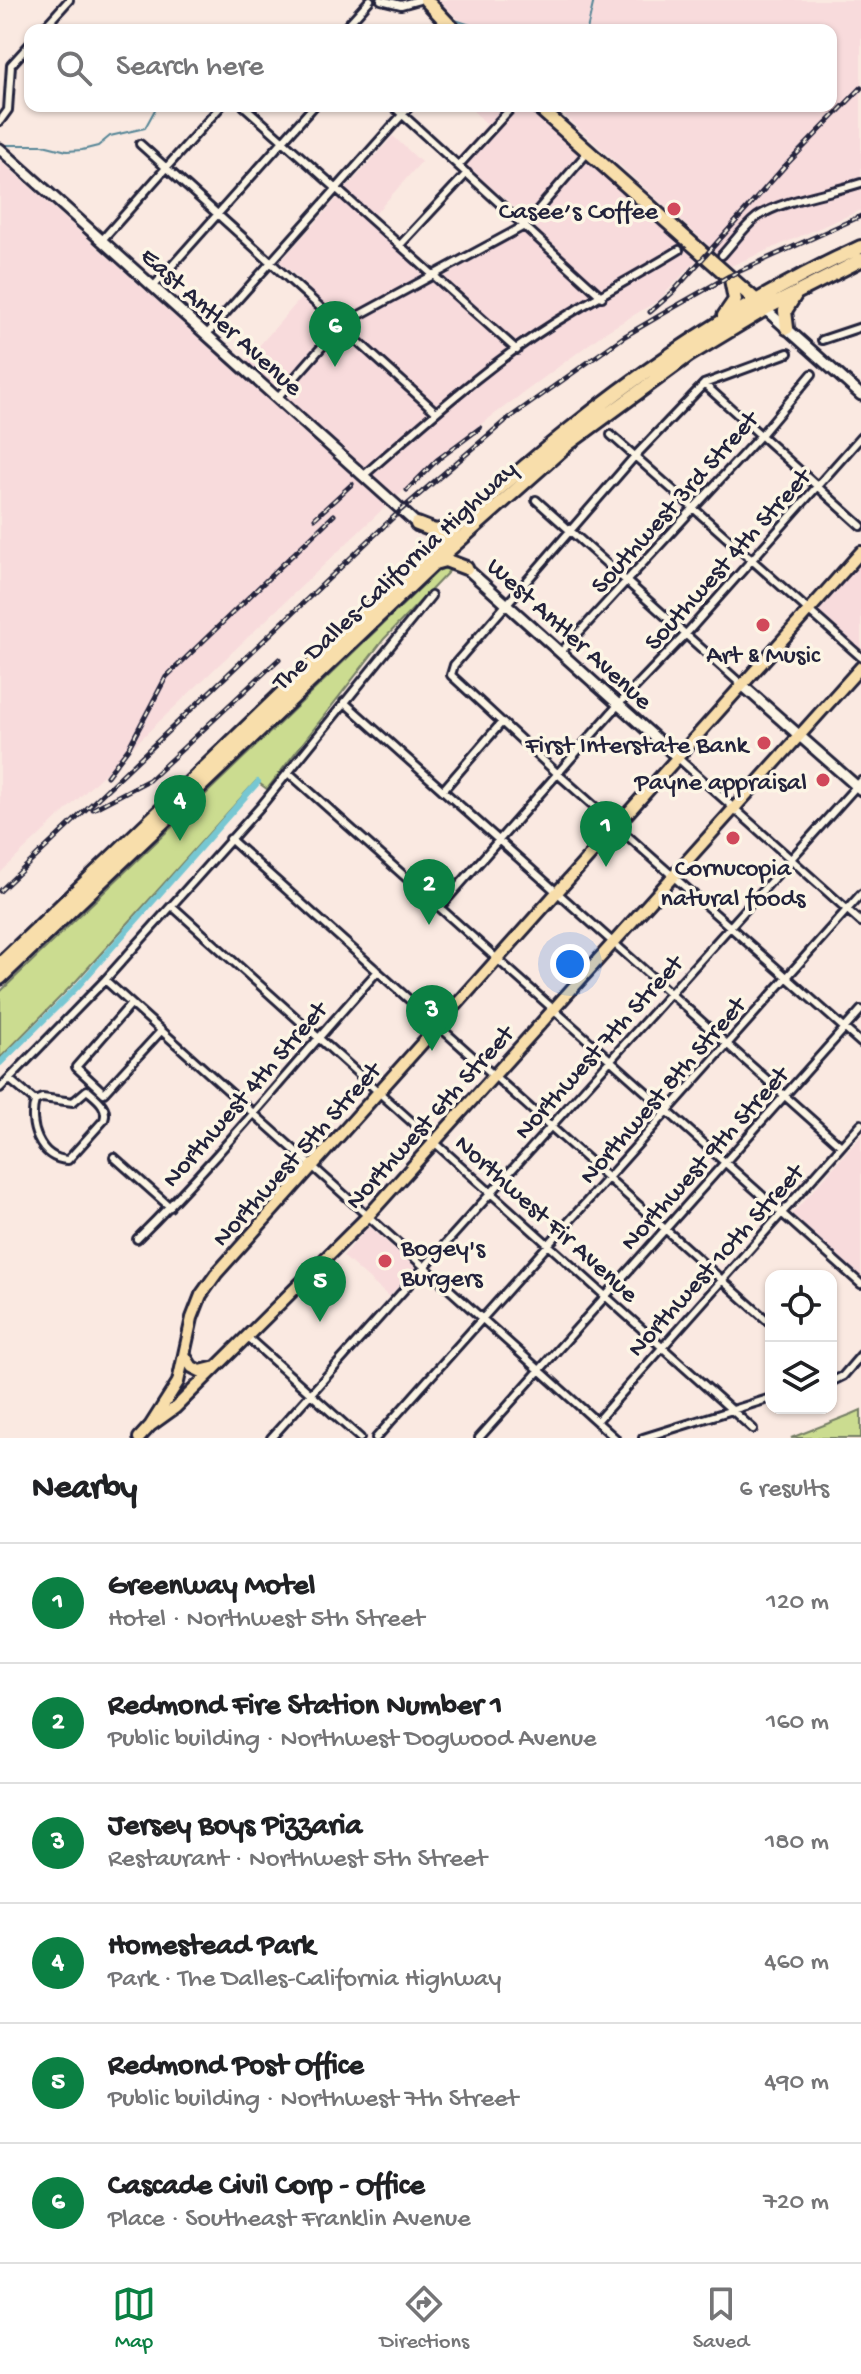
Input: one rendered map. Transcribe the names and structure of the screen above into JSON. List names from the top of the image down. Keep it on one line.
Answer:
{"streets":{"highway":["The Dalles-California Highway"],"main road":["Northwest 6th Street","Northwest 5th Street"],"street":["East Antler Avenue","Southwest 3rd Street","Southwest 4th Street","West Antler Avenue","Northwest 7th Street","Northwest 8th Street","Northwest 4th Street","Northwest 9th Street","Northwest Fir Avenue","Northwest 10th Street"]},"crossings":[["Southwest 3rd Street","West Antler Avenue"],["Southwest 4th Street","West Antler Avenue"],["West Antler Avenue","Northwest 7th Street"],["West Antler Avenue","Northwest 8th Street"],["West Antler Avenue","Northwest 6th Street"],["West Antler Avenue","Northwest 5th Street"],["Northwest 7th Street","Northwest Fir Avenue"],["Northwest 8th Street","Northwest Fir Avenue"],["Northwest 4th Street","Northwest Fir Avenue"],["Northwest 6th Street","Northwest 5th Street"],["Northwest 6th Street","Northwest Fir Avenue"],["Northwest 5th Street","Northwest Fir Avenue"],["Northwest 9th Street","Northwest Fir Avenue"],["Northwest Fir Avenue","Northwest 10th Street"]],"places":["Casee’s Coffee","Art & Music","First Interstate Bank","Payne appraisal","Cornucopia natural foods","Bogey's Burgers"],"page":{"search":"Search here","pins":["6","4","1","2","3","5"],"heading":["Nearby","6 results"],"list":[{"mark":"1","name":"Greenway Motel","note":"Hotel · Northwest 5th Street","value":"120 m"},{"mark":"2","name":"Redmond Fire Station Number 1","note":"Public building · Northwest Dogwood Avenue","value":"160 m"},{"mark":"3","name":"Jersey Boys Pizzaria","note":"Restaurant · Northwest 5th Street","value":"180 m"},{"mark":"4","name":"Homestead Park","note":"Park · The Dalles-California Highway","value":"460 m"},{"mark":"5","name":"Redmond Post Office","note":"Public building · Northwest 7th Street","value":"490 m"},{"mark":"6","name":"Cascade Civil Corp - Office","note":"Place · Southeast Franklin Avenue","value":"720 m"}],"nav":["Map","Directions","Saved"]}}
